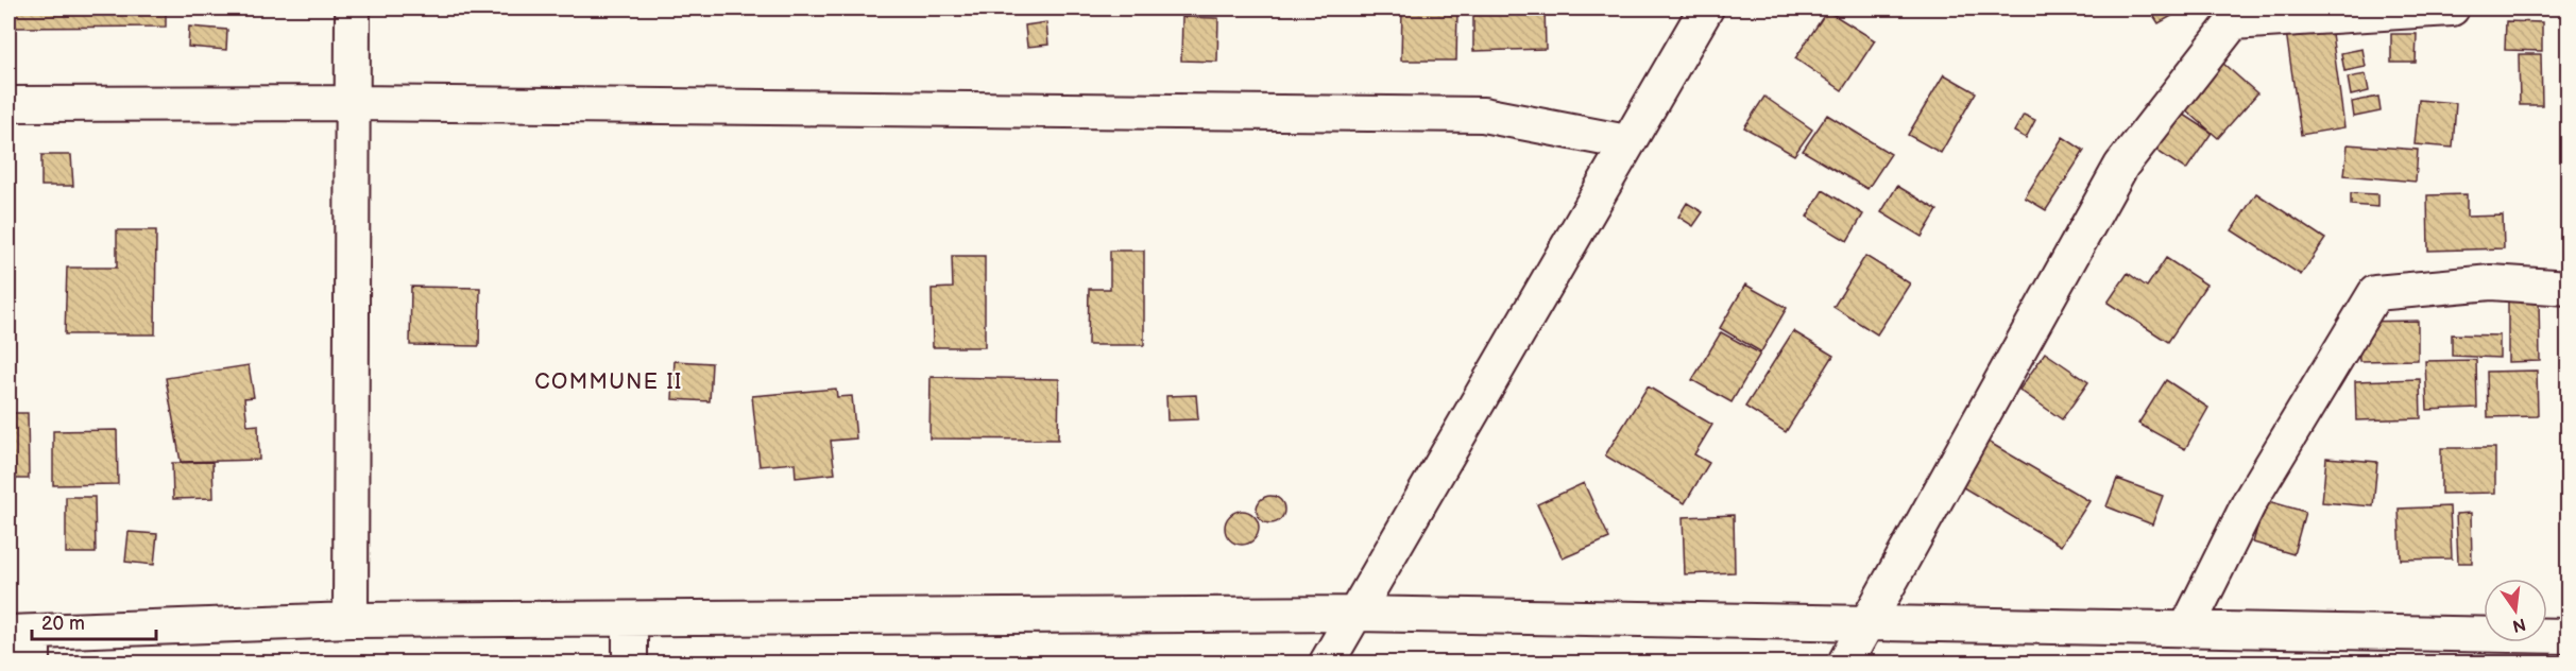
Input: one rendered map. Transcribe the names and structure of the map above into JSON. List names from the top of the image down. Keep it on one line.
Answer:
{"districts":["COMMUNE II"],"scale_bar":"20 m","north":"bottom"}
